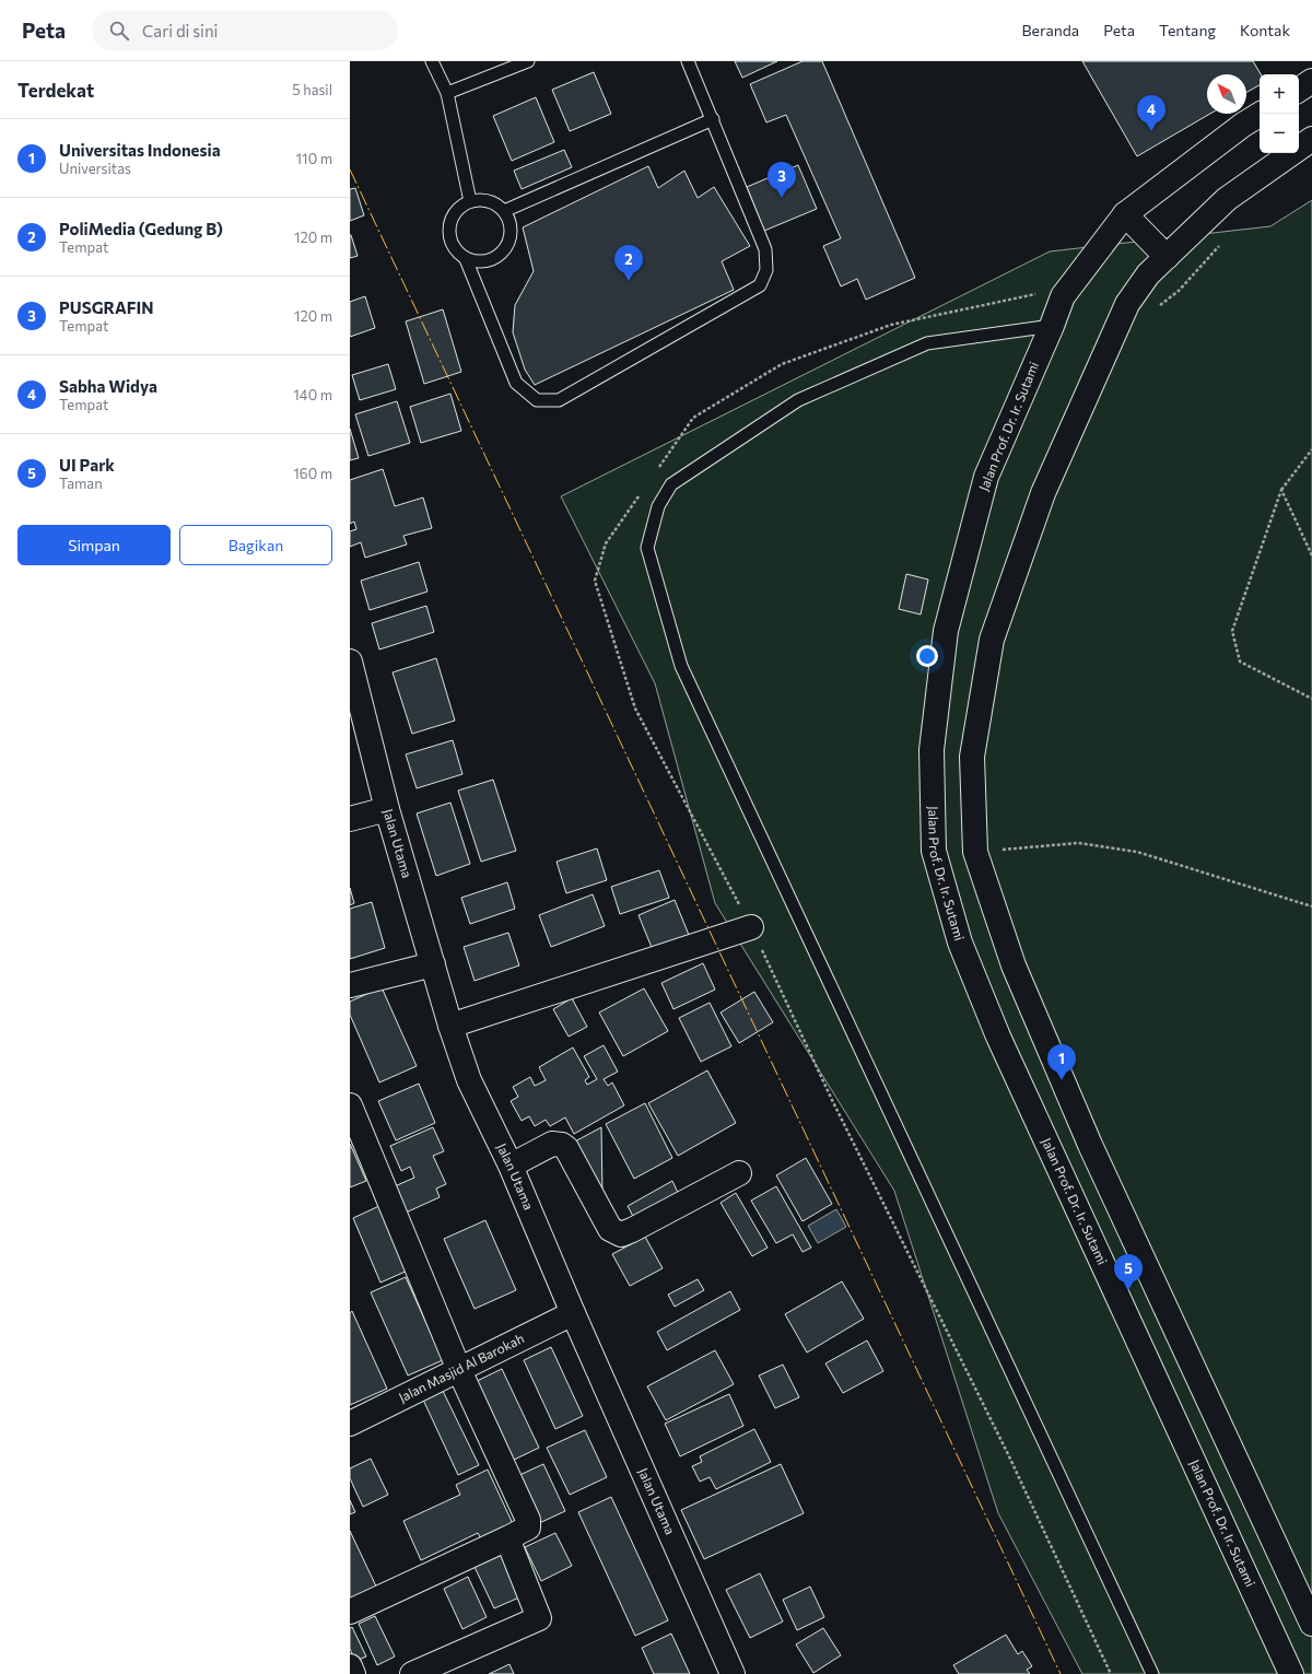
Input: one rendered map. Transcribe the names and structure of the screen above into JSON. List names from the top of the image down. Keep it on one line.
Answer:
{"streets":{"street":["Jalan Prof. Dr. Ir. Sutami","Jalan Utama","Jalan Masjid Al Barokah"]},"crossings":[["Jalan Utama","Jalan Masjid Al Barokah"]],"north":"top left","page":{"header":"Peta","search":"Cari di sini","nav":["Beranda","Peta","Tentang","Kontak"],"heading":["Terdekat","5 hasil"],"map_buttons":["+","−"],"pins":["4","3","2","1","5"],"list":[{"mark":"1","name":"Universitas Indonesia","note":"Universitas","value":"110 m"},{"mark":"2","name":"PoliMedia (Gedung B)","note":"Tempat","value":"120 m"},{"mark":"3","name":"PUSGRAFIN","note":"Tempat","value":"120 m"},{"mark":"4","name":"Sabha Widya","note":"Tempat","value":"140 m"},{"mark":"5","name":"UI Park","note":"Taman","value":"160 m"}],"buttons":["Simpan","Bagikan"]}}
